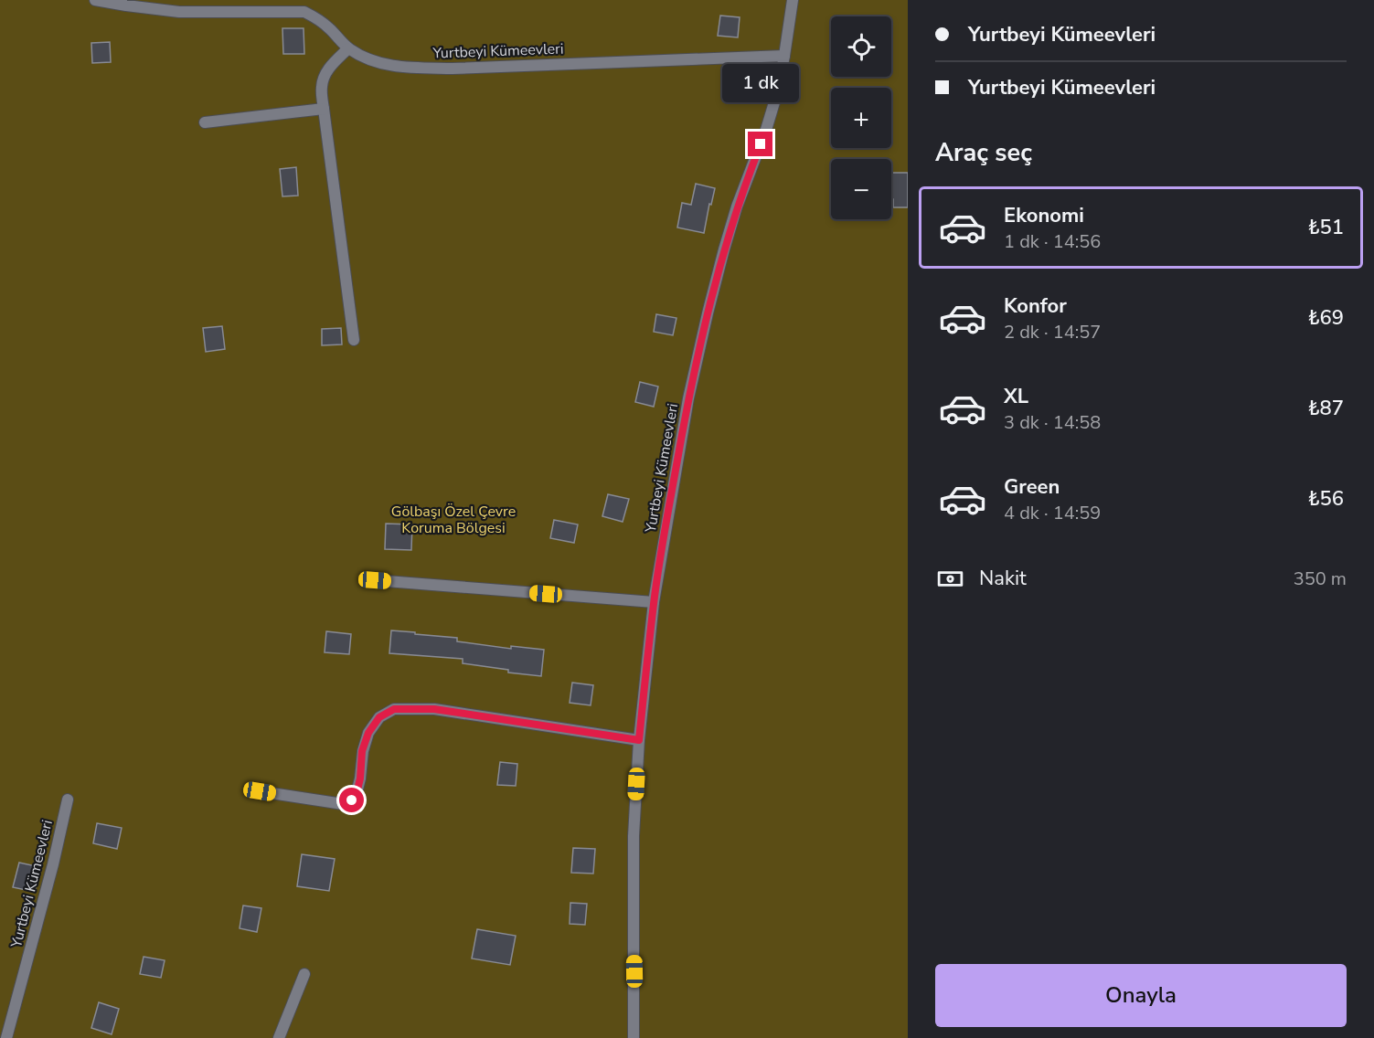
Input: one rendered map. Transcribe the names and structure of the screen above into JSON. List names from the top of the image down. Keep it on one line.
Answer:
{"streets":{"street":["Yurtbeyi Kümeevleri"]},"parks":["Gölbaşı Özel Çevre Koruma Bölgesi"],"page":{"banner":["Yurtbeyi Kümeevleri","Yurtbeyi Kümeevleri"],"map_buttons":["+","−"],"bubble":"1 dk","heading":"Araç seç","list":[{"name":"Ekonomi","note":"1 dk · 14:56","value":"₺51"},{"name":"Konfor","note":"2 dk · 14:57","value":"₺69"},{"name":"XL","note":"3 dk · 14:58","value":"₺87"},{"name":"Green","note":"4 dk · 14:59","value":"₺56"}],"pay":["Nakit","350 m"],"buttons":"Onayla"}}
